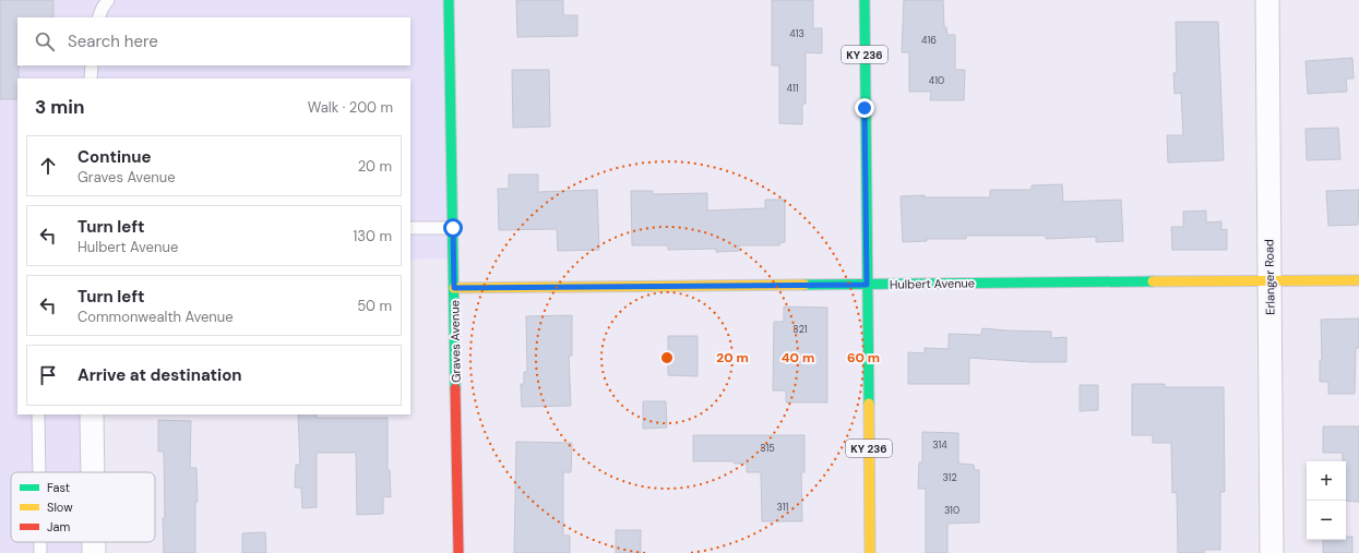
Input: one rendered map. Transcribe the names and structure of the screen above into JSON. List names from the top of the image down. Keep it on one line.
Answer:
{"streets":{"street":["KY 236","Erlanger Road","Hulbert Avenue","Graves Avenue"]},"crossings":[["KY 236","Hulbert Avenue"],["Erlanger Road","Hulbert Avenue"],["Hulbert Avenue","Graves Avenue"]],"house_numbers":["413","416","410","411","321","314","315","312","311","310"],"legend":["Fast","Slow","Jam"],"page":{"search":"Search here","heading":["3 min","Walk · 200 m"],"list":[["Continue","Graves Avenue","20 m"],["Turn left","Hulbert Avenue","130 m"],["Turn left","Commonwealth Avenue","50 m"],"Arrive at destination"],"map_buttons":["+","−"]},"rings":["20 m","40 m","60 m"]}
